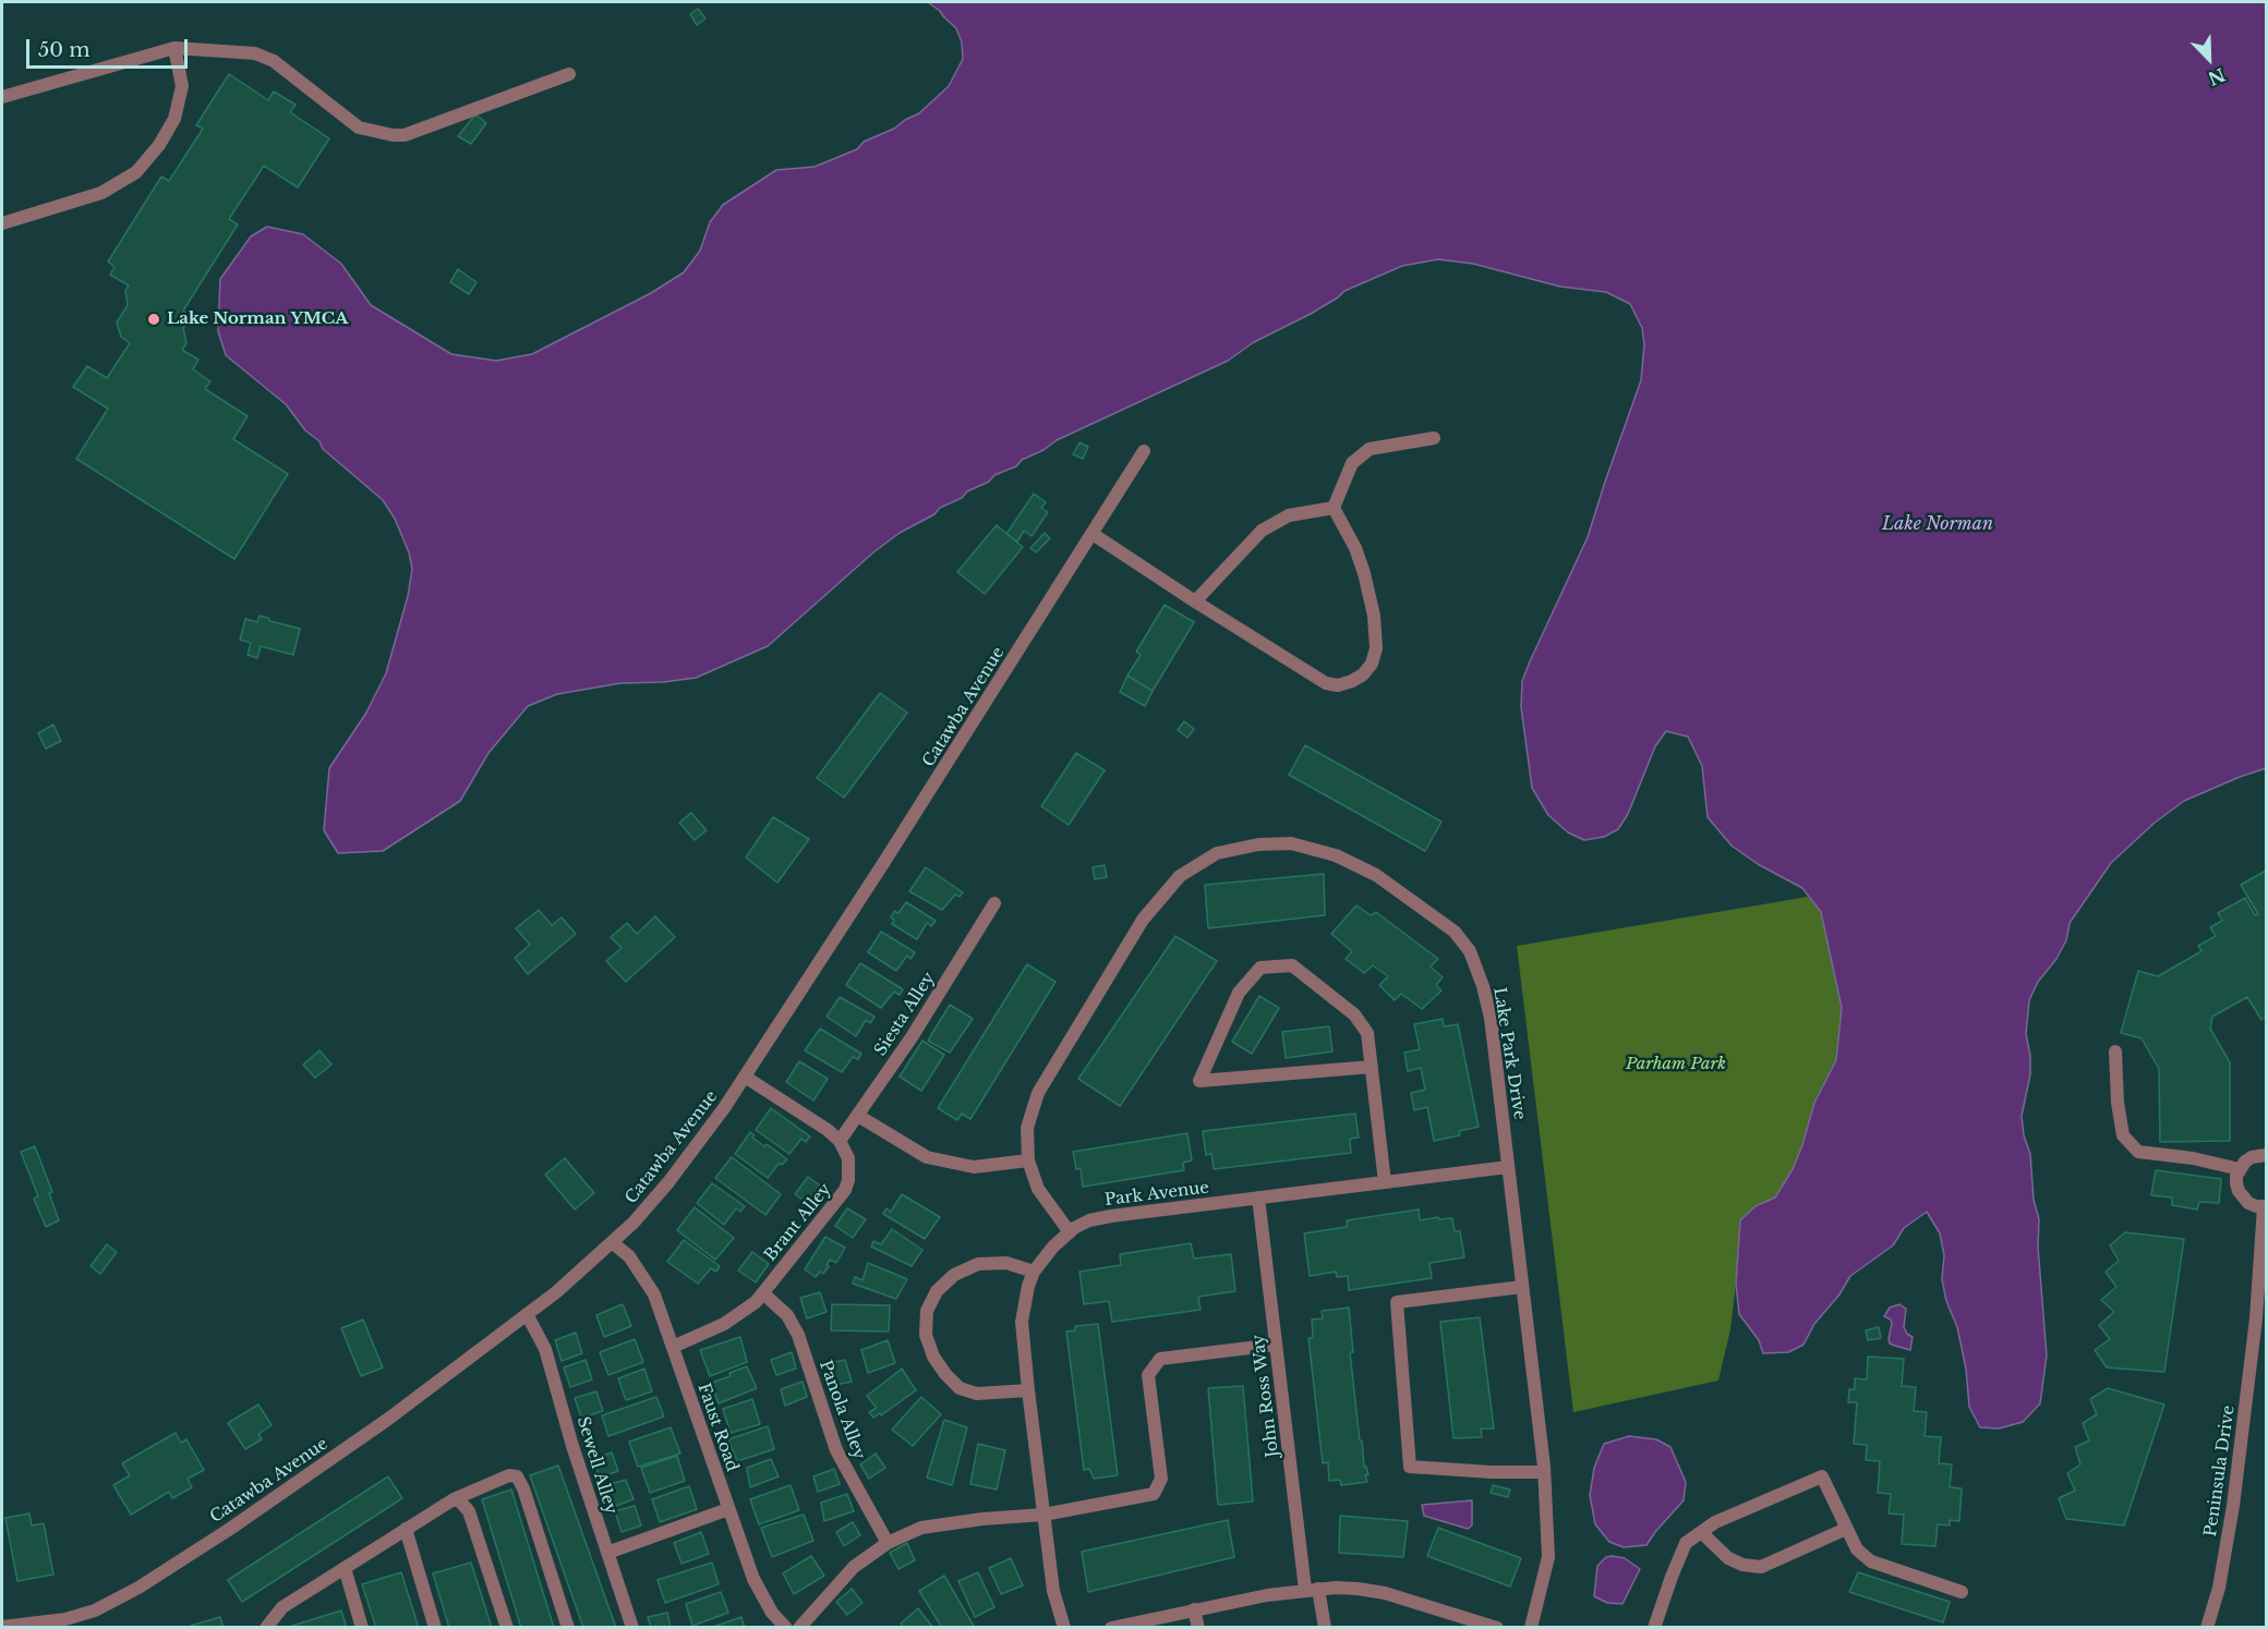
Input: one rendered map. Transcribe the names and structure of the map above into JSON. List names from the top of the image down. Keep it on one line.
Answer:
{"streets":{"street":["Catawba Avenue","Siesta Alley","Lake Park Drive","Park Avenue","Brant Alley","John Ross Way","Panola Alley","Faust Road","Sewell Alley","Peninsula Drive"]},"crossings":[["Catawba Avenue","Faust Road"],["Catawba Avenue","Sewell Alley"],["Siesta Alley","Brant Alley"],["Lake Park Drive","Park Avenue"],["Park Avenue","John Ross Way"],["Brant Alley","Panola Alley"],["Brant Alley","Faust Road"]],"water":["Lake Norman"],"parks":["Parham Park"],"places":["Lake Norman YMCA"],"scale_bar":"50 m","north":"bottom right"}
